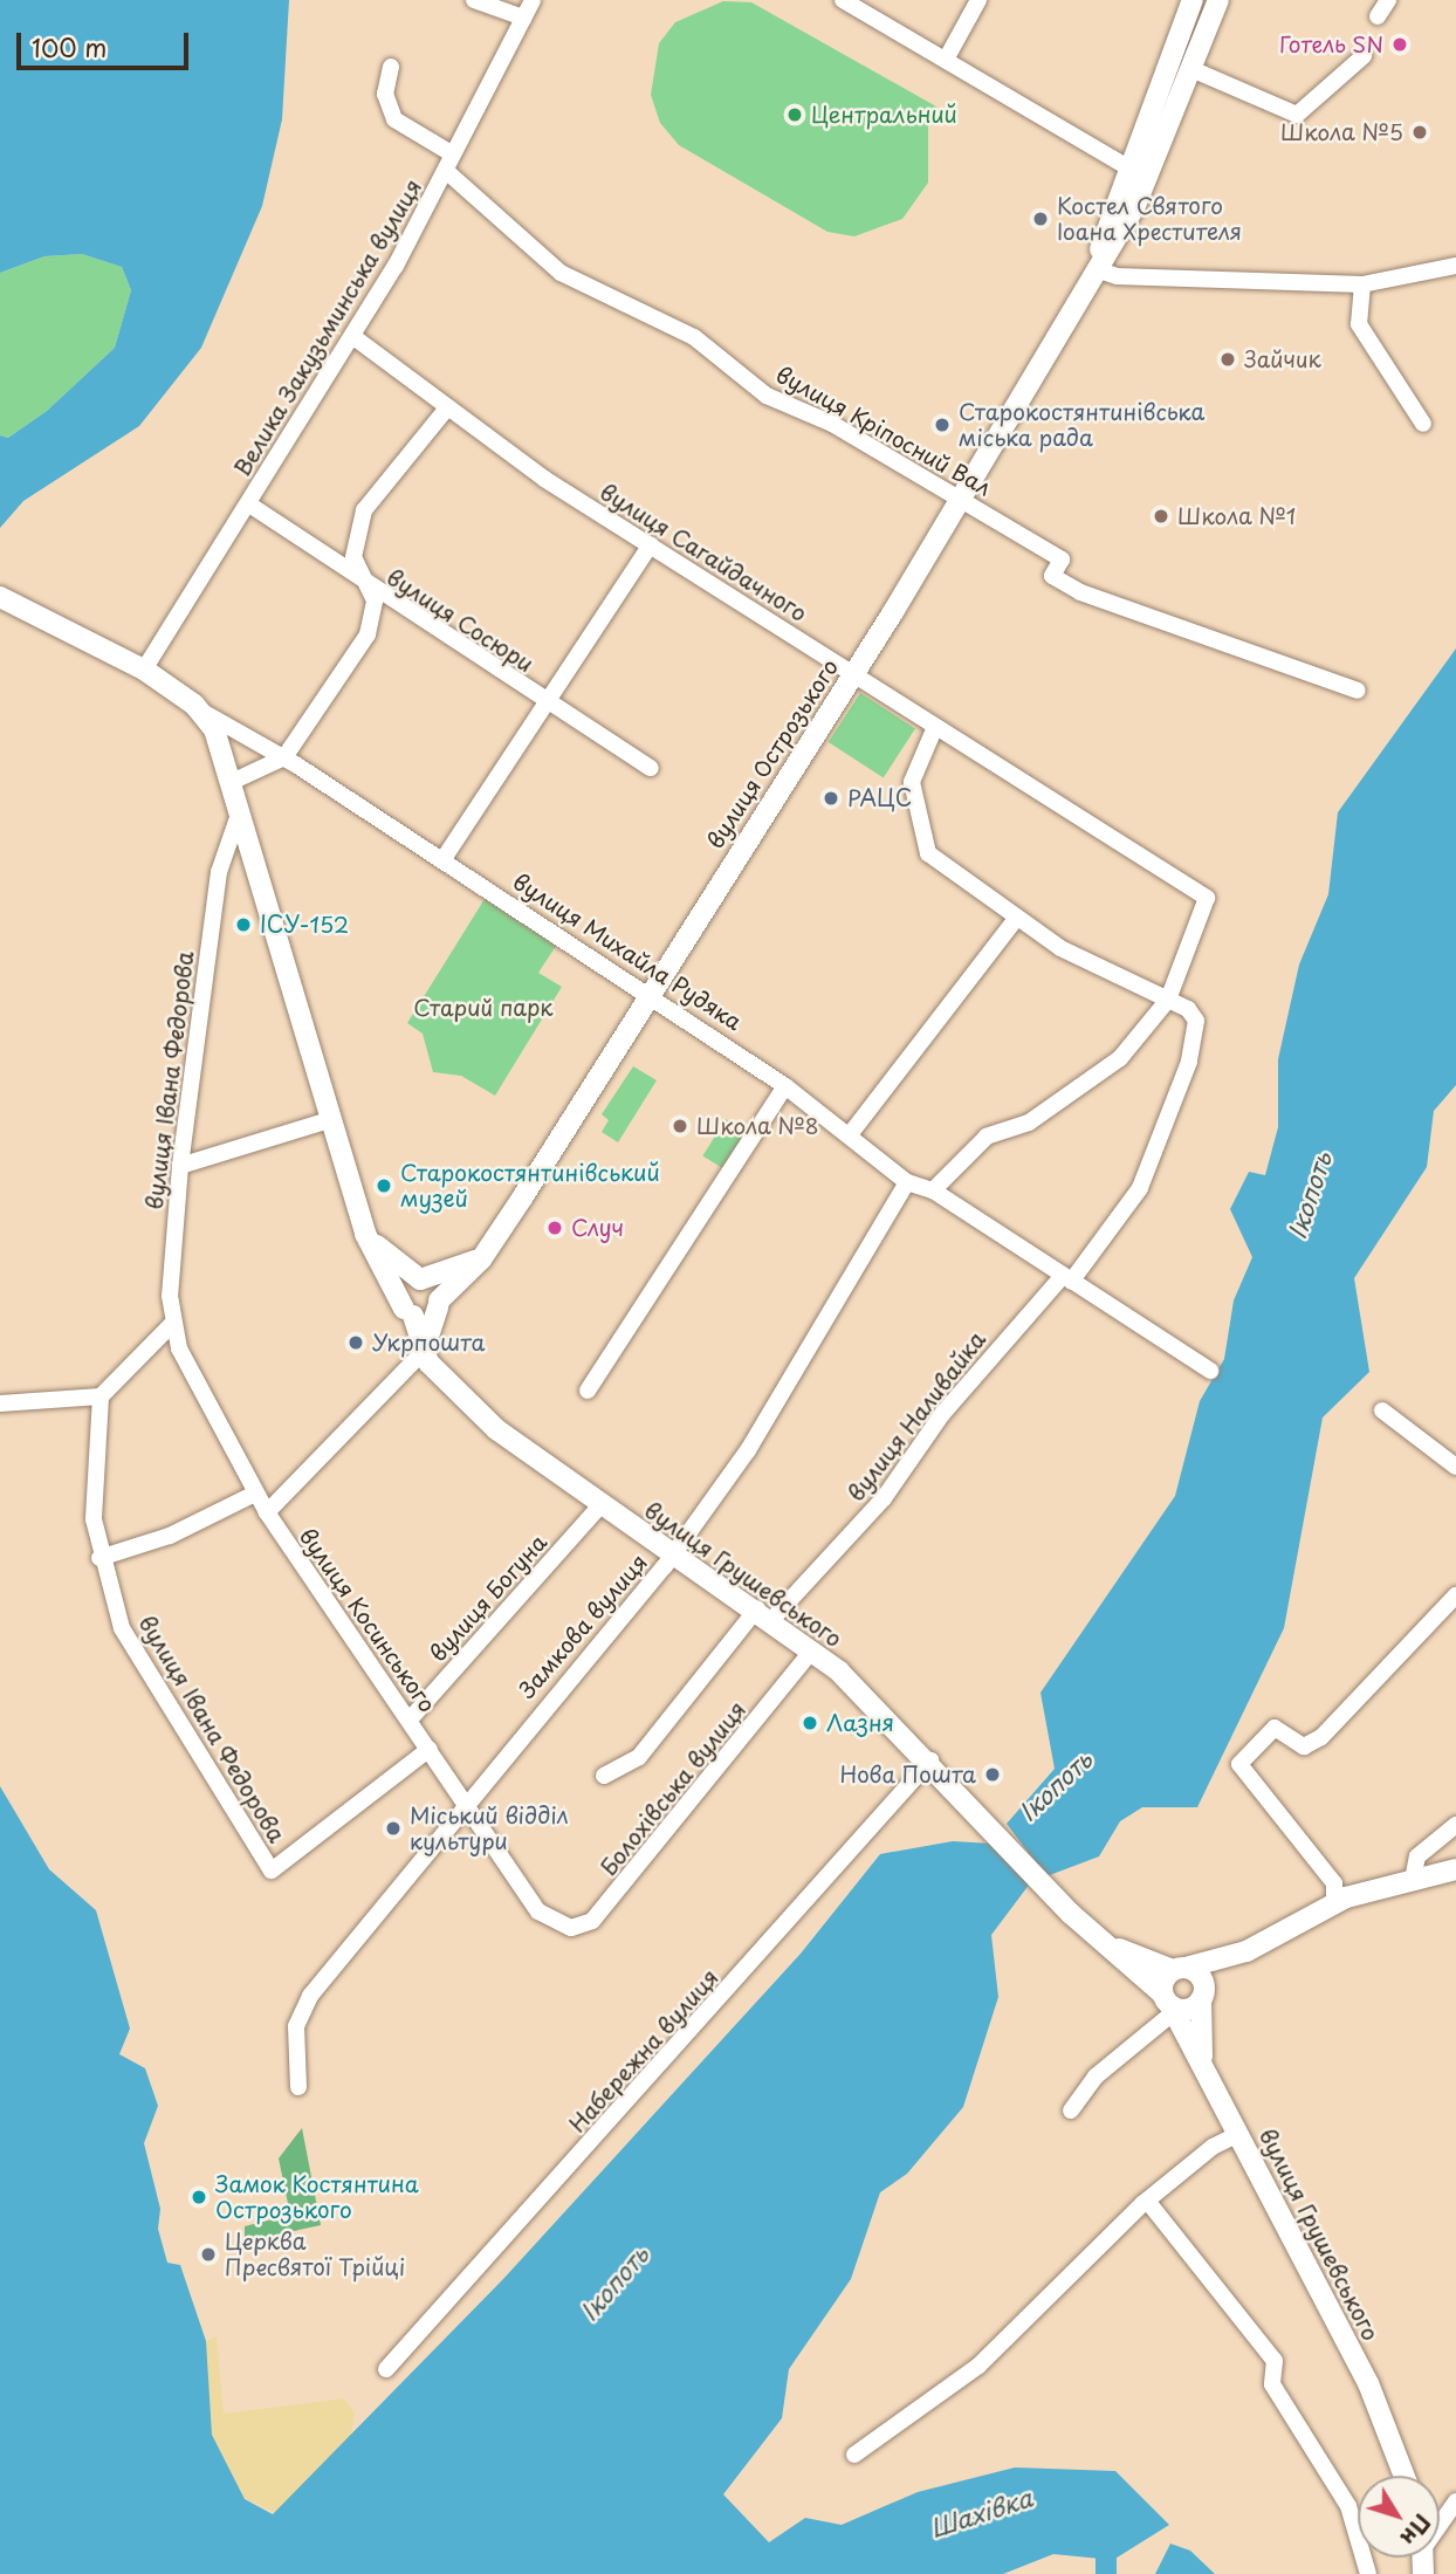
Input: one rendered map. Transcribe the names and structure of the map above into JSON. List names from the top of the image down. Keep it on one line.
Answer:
{"streets":{"main road":["вулиця Острозького","вулиця Михайла Рудяка","вулиця Грушевського"],"street":["Велика Закузьминська вулиця","вулиця Кріпосний Вал","вулиця Сагайдачного","вулиця Сосюри","вулиця Івана Федорова","вулиця Наливайка","вулиця Богуна","вулиця Косинського","Замкова вулиця","Болохівська вулиця","Набережна вулиця"]},"crossings":[["Велика Закузьминська вулиця","вулиця Кріпосний Вал"],["Велика Закузьминська вулиця","вулиця Сагайдачного"],["Велика Закузьминська вулиця","вулиця Сосюри"],["Велика Закузьминська вулиця","вулиця Михайла Рудяка"],["вулиця Кріпосний Вал","вулиця Острозького"],["вулиця Сагайдачного","вулиця Острозького"],["вулиця Сагайдачного","вулиця Наливайка"],["вулиця Острозького","вулиця Михайла Рудяка"],["вулиця Михайла Рудяка","вулиця Наливайка"],["вулиця Михайла Рудяка","вулиця Грушевського"],["вулиця Михайла Рудяка","Замкова вулиця"],["вулиця Івана Федорова","вулиця Грушевського"],["вулиця Івана Федорова","вулиця Косинського"],["вулиця Наливайка","вулиця Грушевського"],["вулиця Грушевського","вулиця Богуна"],["вулиця Грушевського","Замкова вулиця"],["вулиця Грушевського","Болохівська вулиця"],["вулиця Грушевського","Набережна вулиця"],["вулиця Богуна","вулиця Косинського"],["вулиця Косинського","Замкова вулиця"],["вулиця Косинського","Болохівська вулиця"]],"water":["Ікопоть","Шахівка"],"parks":["Старий парк"],"places":["Готель SN","Центральний","Школа №5","Костел Святого Іоана Хрестителя","Зайчик","Старокостянтинівська міська рада","Школа №1","РАЦС","ІСУ-152","Школа №8","Старокостянтинівський музей","Случ","Укрпошта","Лазня","Нова Пошта","Міський відділ культури","Замок Костянтина Острозького","Церква Пресвятої Трійці"],"scale_bar":"100 m","north":"bottom right"}
